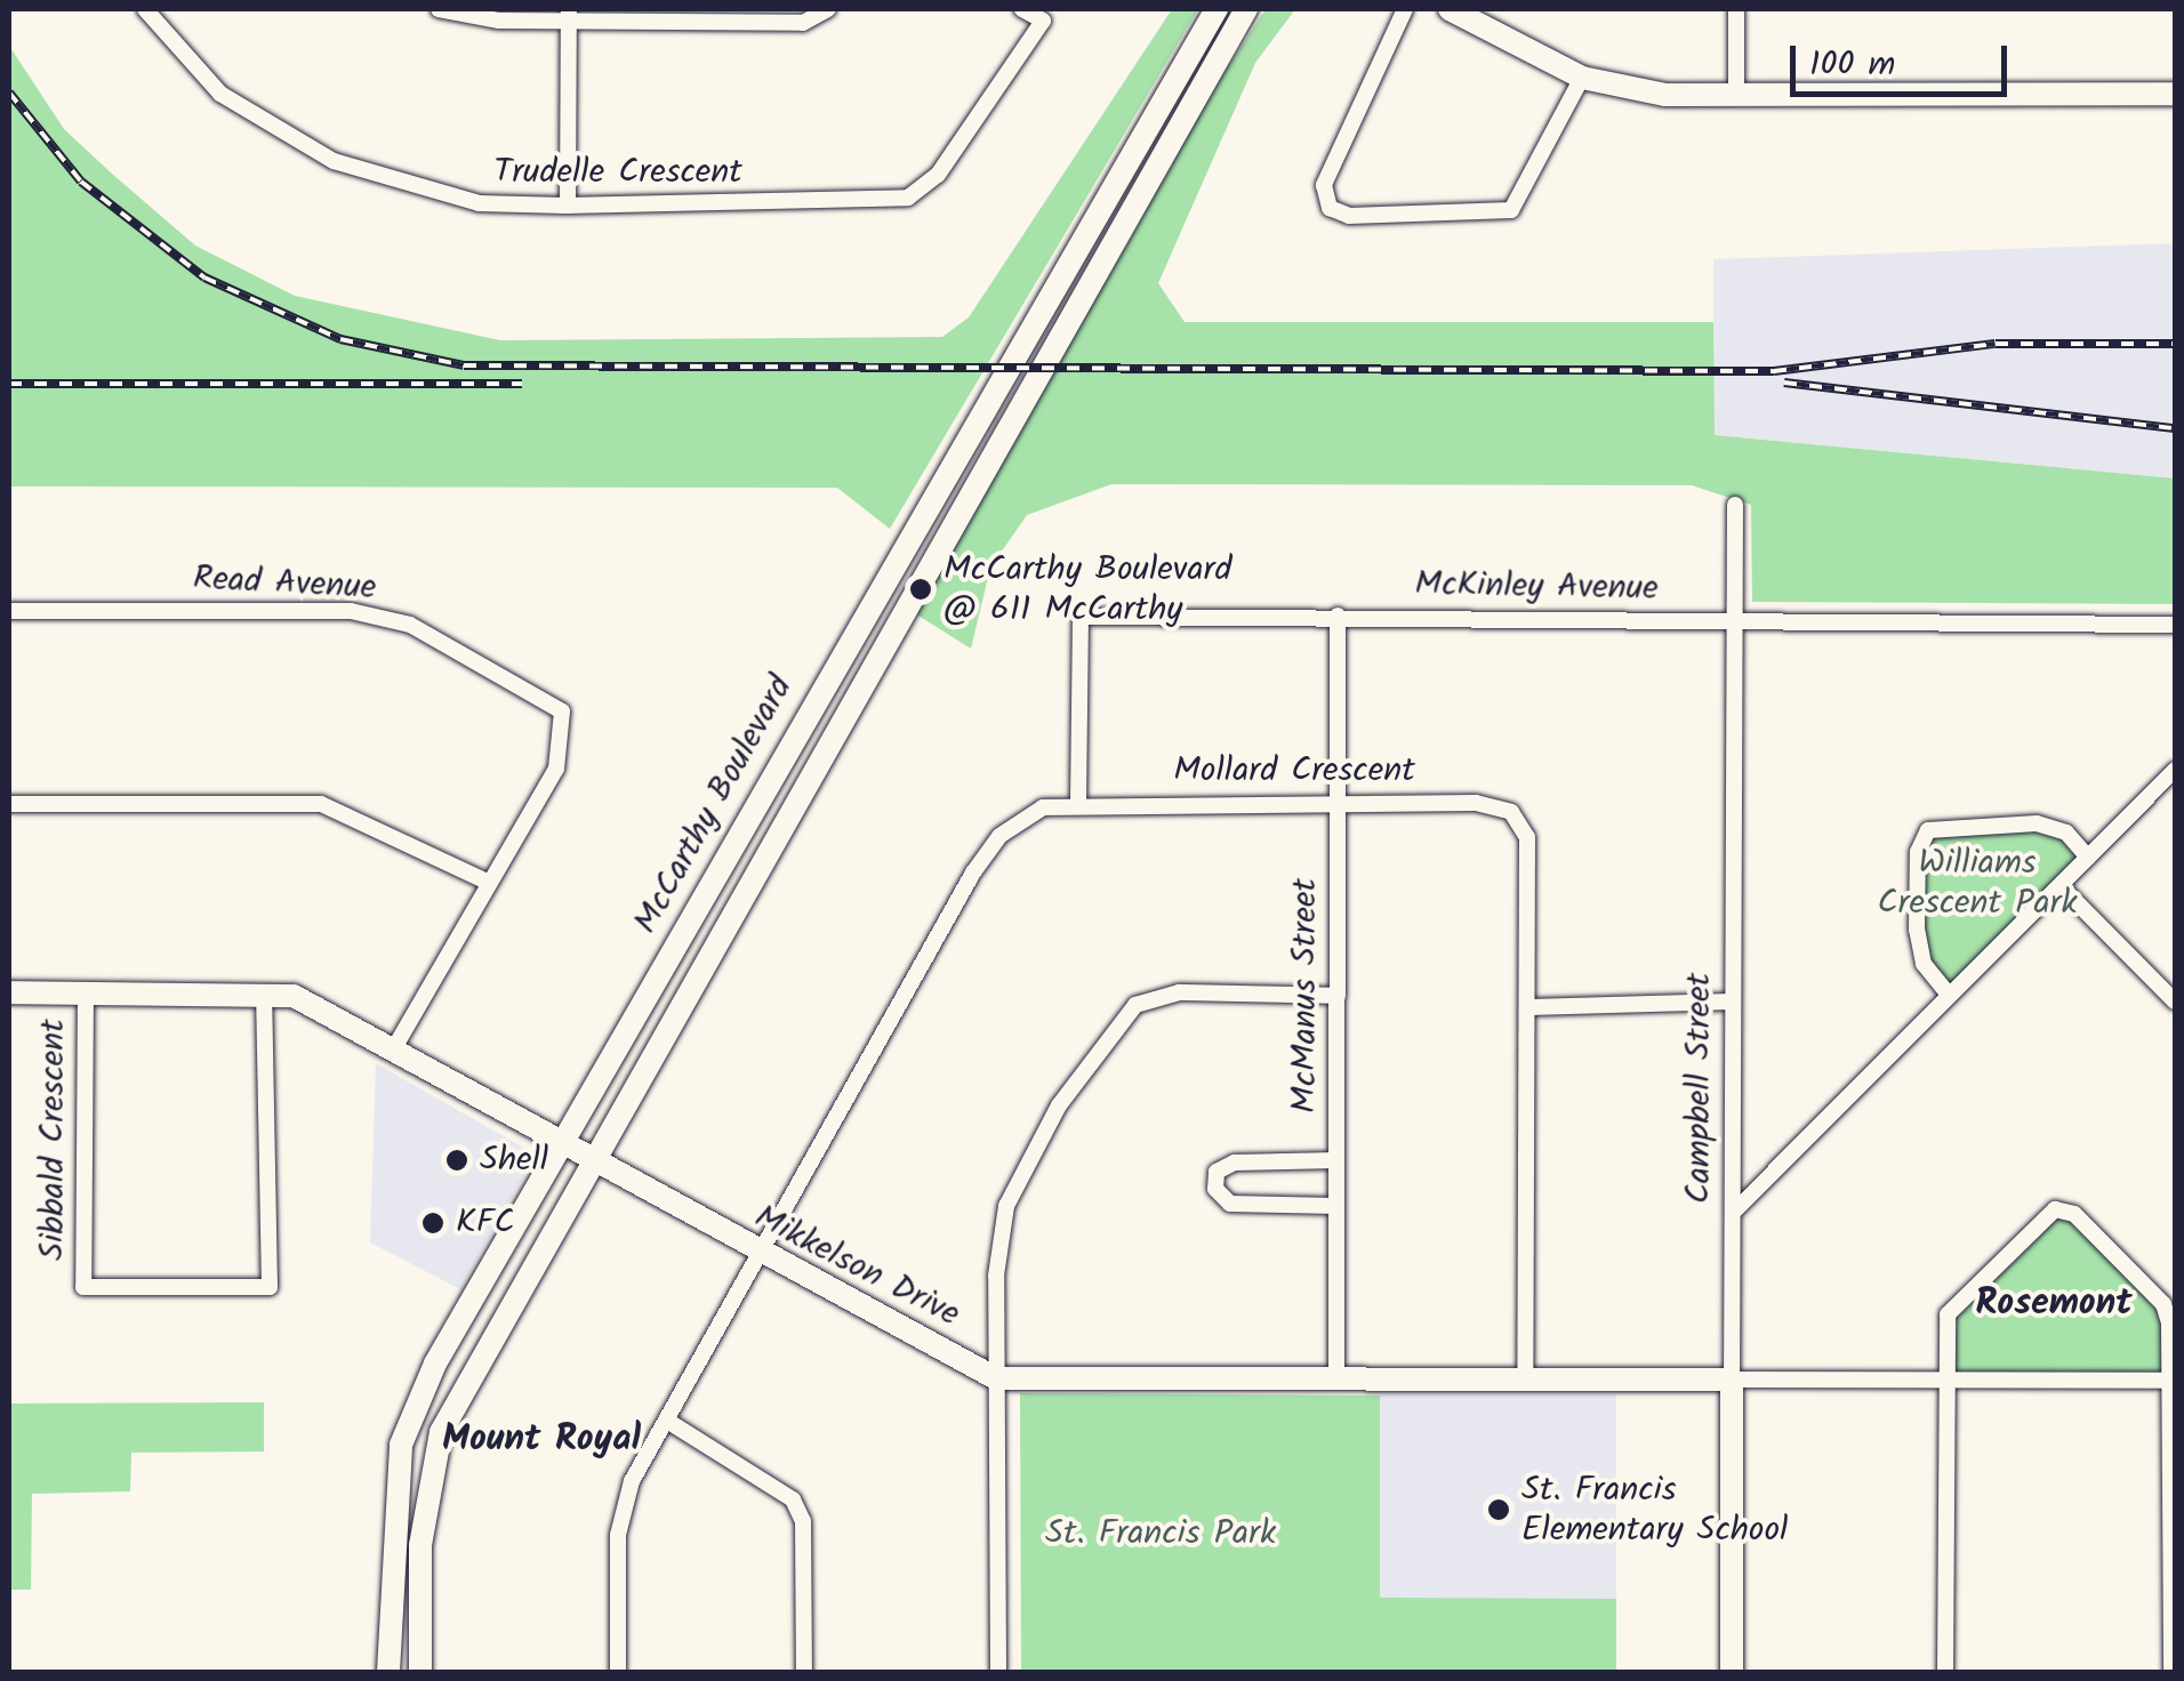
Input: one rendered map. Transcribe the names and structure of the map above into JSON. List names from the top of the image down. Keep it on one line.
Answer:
{"streets":{"main road":["McCarthy Boulevard","Campbell Street","Mikkelson Drive"],"street":["Trudelle Crescent","Read Avenue","McKinley Avenue","Mollard Crescent","McManus Street","Sibbald Crescent"]},"crossings":[["Read Avenue","Mikkelson Drive"],["McKinley Avenue","Mollard Crescent"],["McKinley Avenue","McManus Street"],["McKinley Avenue","Campbell Street"],["Mollard Crescent","McManus Street"],["Mollard Crescent","Mikkelson Drive"],["McCarthy Boulevard","Mikkelson Drive"],["McManus Street","Mikkelson Drive"],["Campbell Street","Mikkelson Drive"],["Sibbald Crescent","Mikkelson Drive"]],"districts":["Rosemont","Mount Royal"],"parks":["Williams Crescent Park","St. Francis Park"],"places":["McCarthy Boulevard @ 611 McCarthy","Shell","KFC","St. Francis Elementary School"],"scale_bar":"100 m"}
